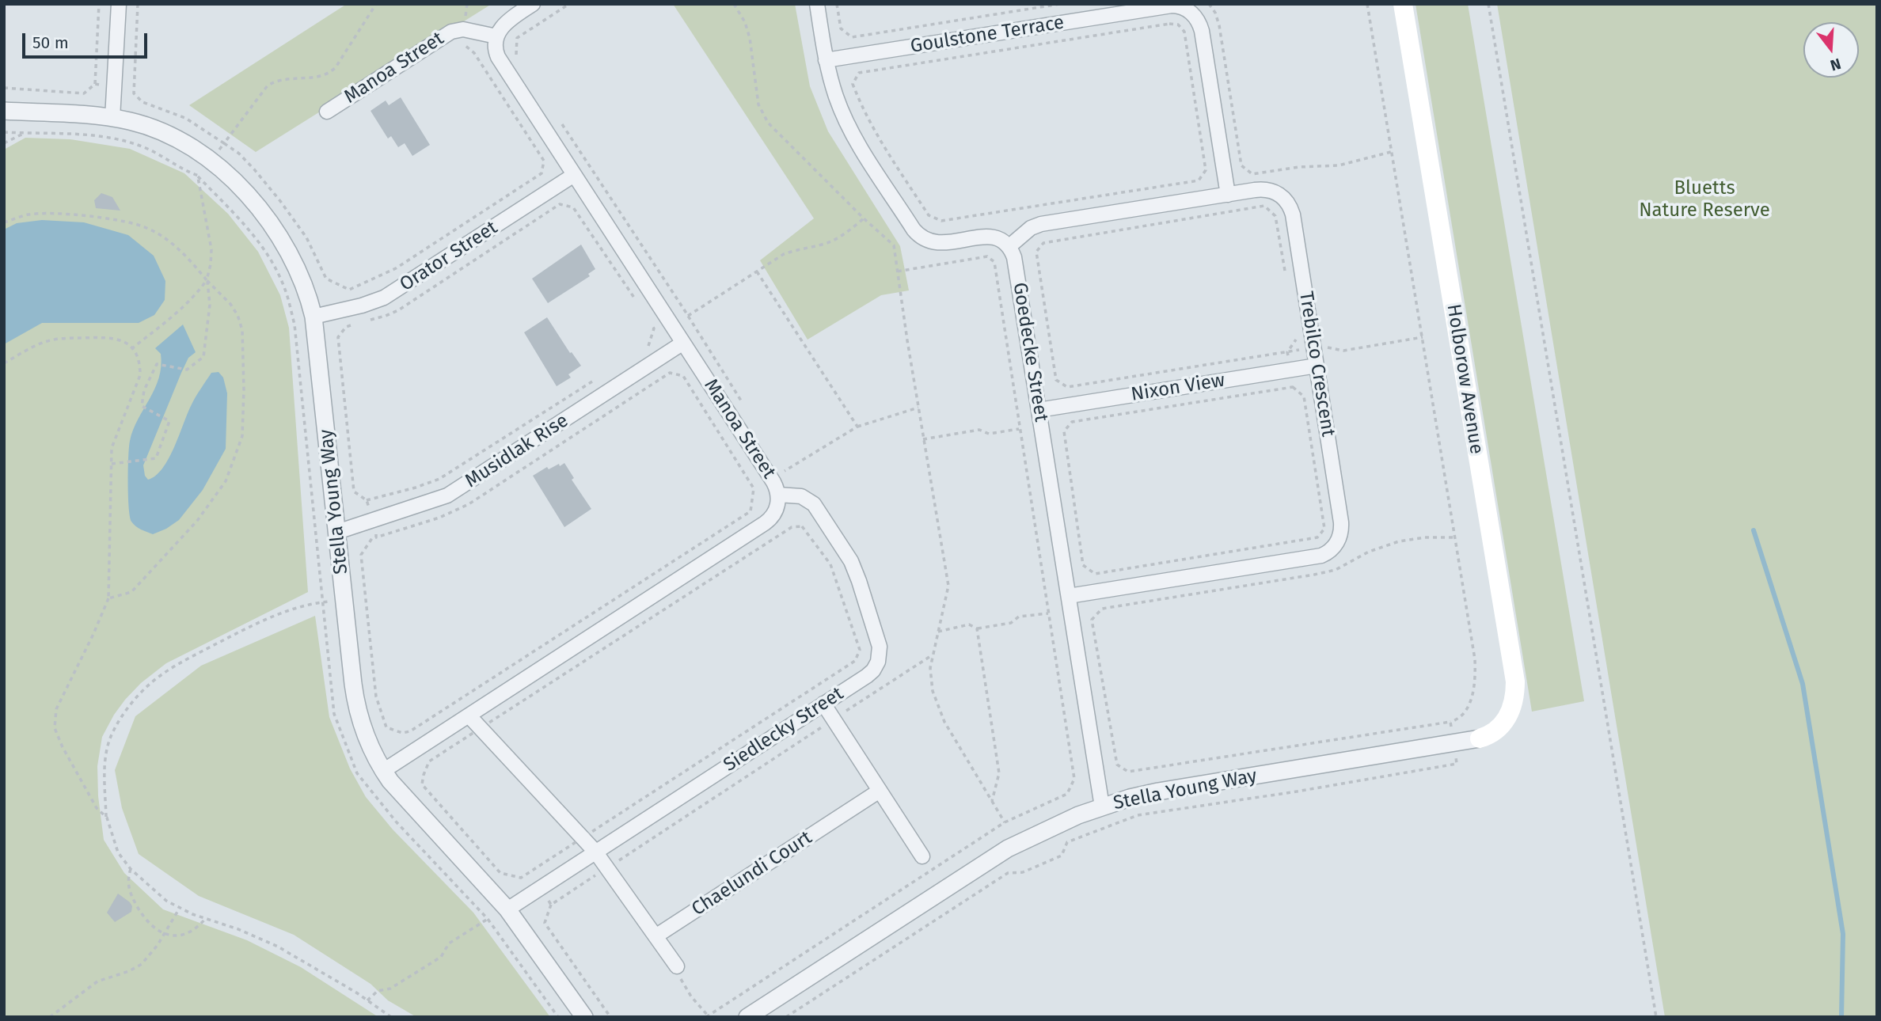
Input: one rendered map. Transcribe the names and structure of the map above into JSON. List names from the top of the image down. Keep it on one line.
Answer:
{"streets":{"main road":["Holborow Avenue"],"street":["Goulstone Terrace","Manoa Street","Orator Street","Goedecke Street","Trebilco Crescent","Nixon View","Musidlak Rise","Stella Young Way","Siedlecky Street","Chaelundi Court"]},"crossings":[["Goulstone Terrace","Trebilco Crescent"],["Manoa Street","Orator Street"],["Manoa Street","Musidlak Rise"],["Manoa Street","Stella Young Way"],["Manoa Street","Siedlecky Street"],["Orator Street","Stella Young Way"],["Goedecke Street","Trebilco Crescent"],["Goedecke Street","Nixon View"],["Goedecke Street","Stella Young Way"],["Trebilco Crescent","Nixon View"],["Holborow Avenue","Stella Young Way"],["Musidlak Rise","Stella Young Way"],["Stella Young Way","Siedlecky Street"]],"parks":["Bluetts Nature Reserve"],"scale_bar":"50 m","north":"bottom"}
